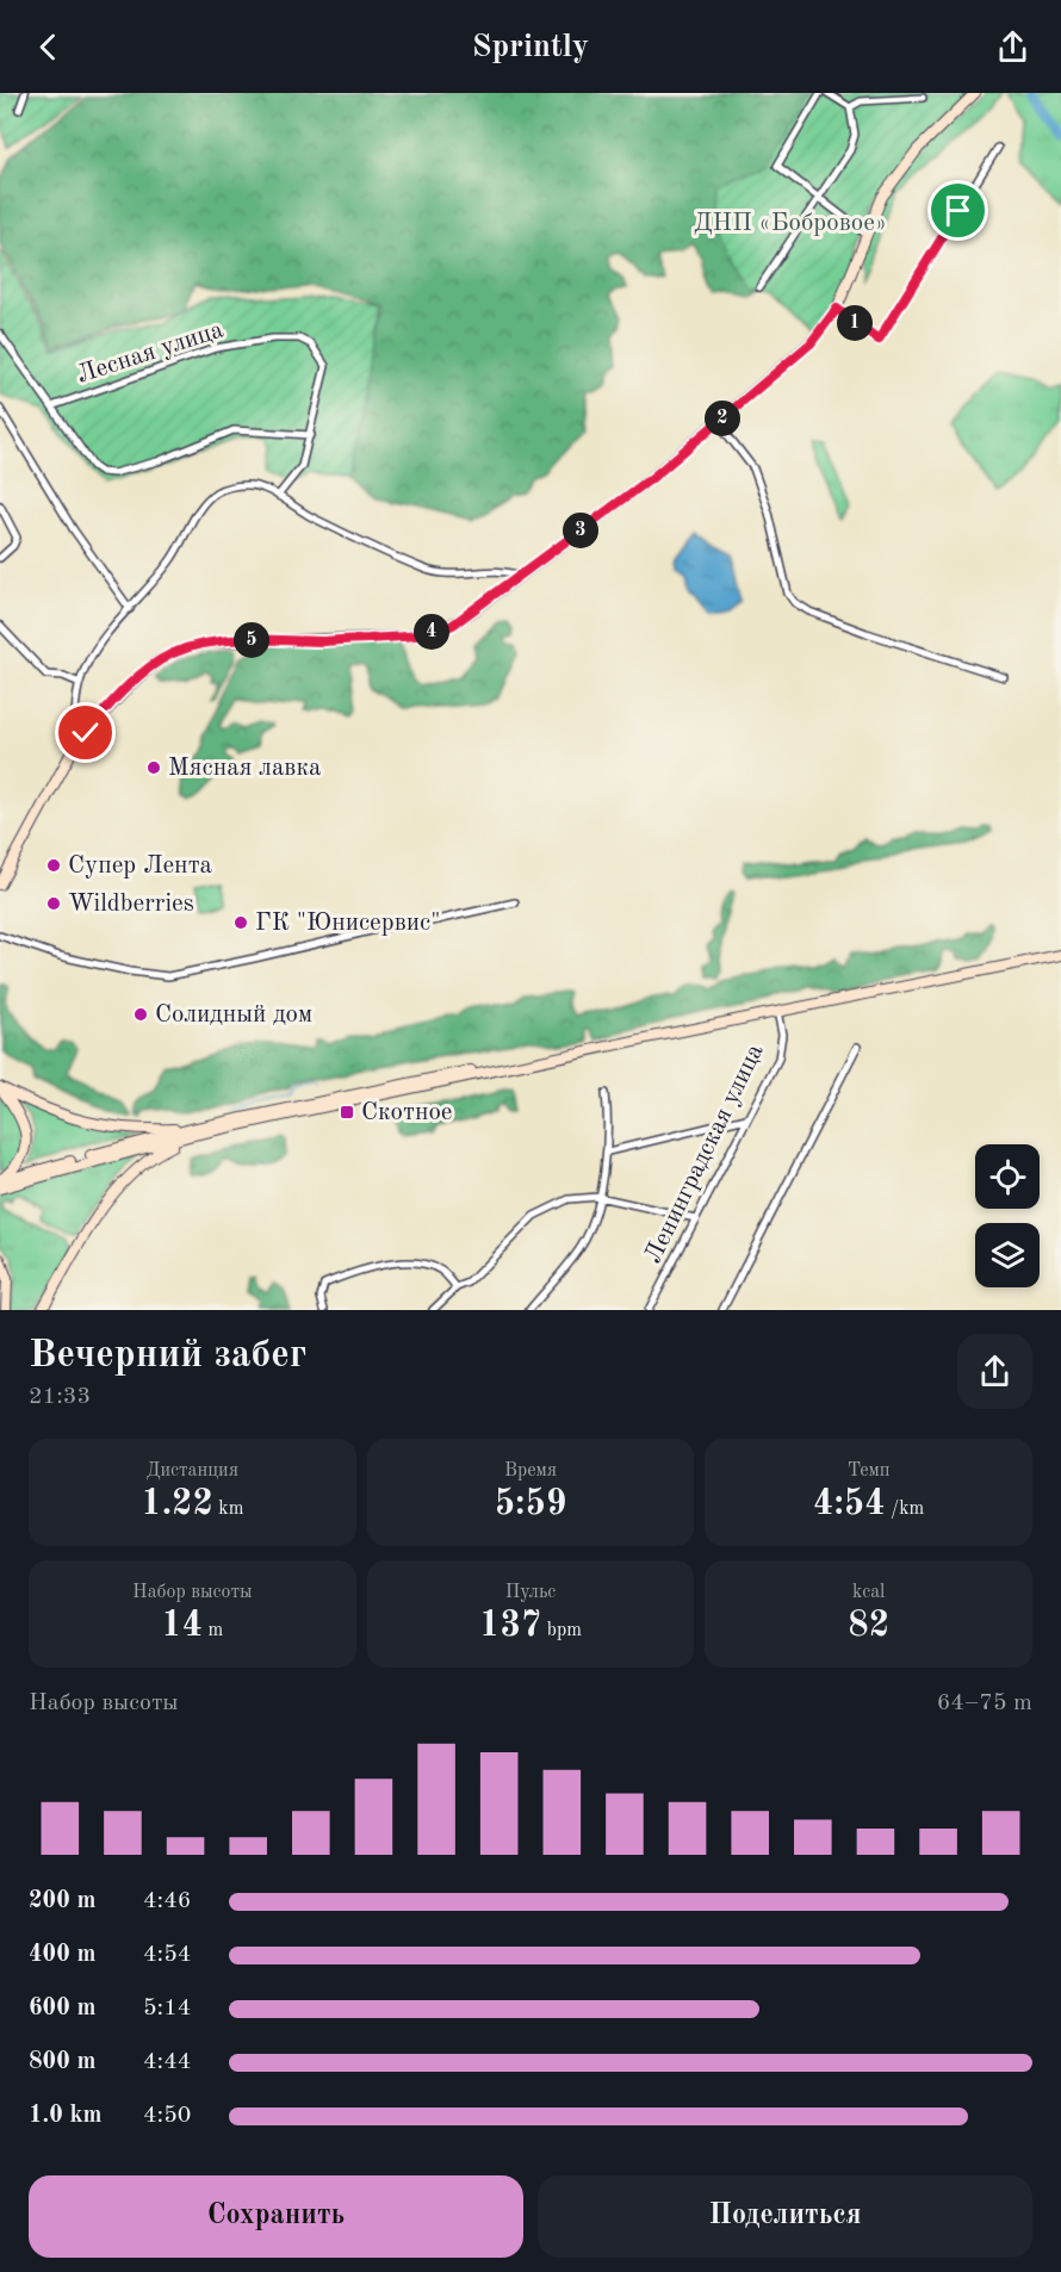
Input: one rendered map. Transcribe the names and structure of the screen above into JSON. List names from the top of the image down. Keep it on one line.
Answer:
{"streets":{"street":["Лесная улица","Ленинградская улица"]},"parks":["ДНП «Бобровое»"],"places":{"other":["Мясная лавка","Супер Лента","Wildberries","ГК \"Юнисервис\"","Солидный дом"],"transit":["Скотное"]},"page":{"header":"Sprintly","pins":["1","2","3","4","5"],"heading":["Вечерний забег","21:33"],"stats":[["Дистанция","1.22 km"],["Время","5:59"],["Темп","4:54 /km"],["Набор высоты","14 m"],["Пульс","137 bpm"],["kcal","82"]],"chart":["Набор высоты","64–75 m"],"list":[{"name":"200 m","note":"4:46"},{"name":"400 m","note":"4:54"},{"name":"600 m","note":"5:14"},{"name":"800 m","note":"4:44"},{"name":"1.0 km","note":"4:50"}],"buttons":["Сохранить","Поделиться"]}}
